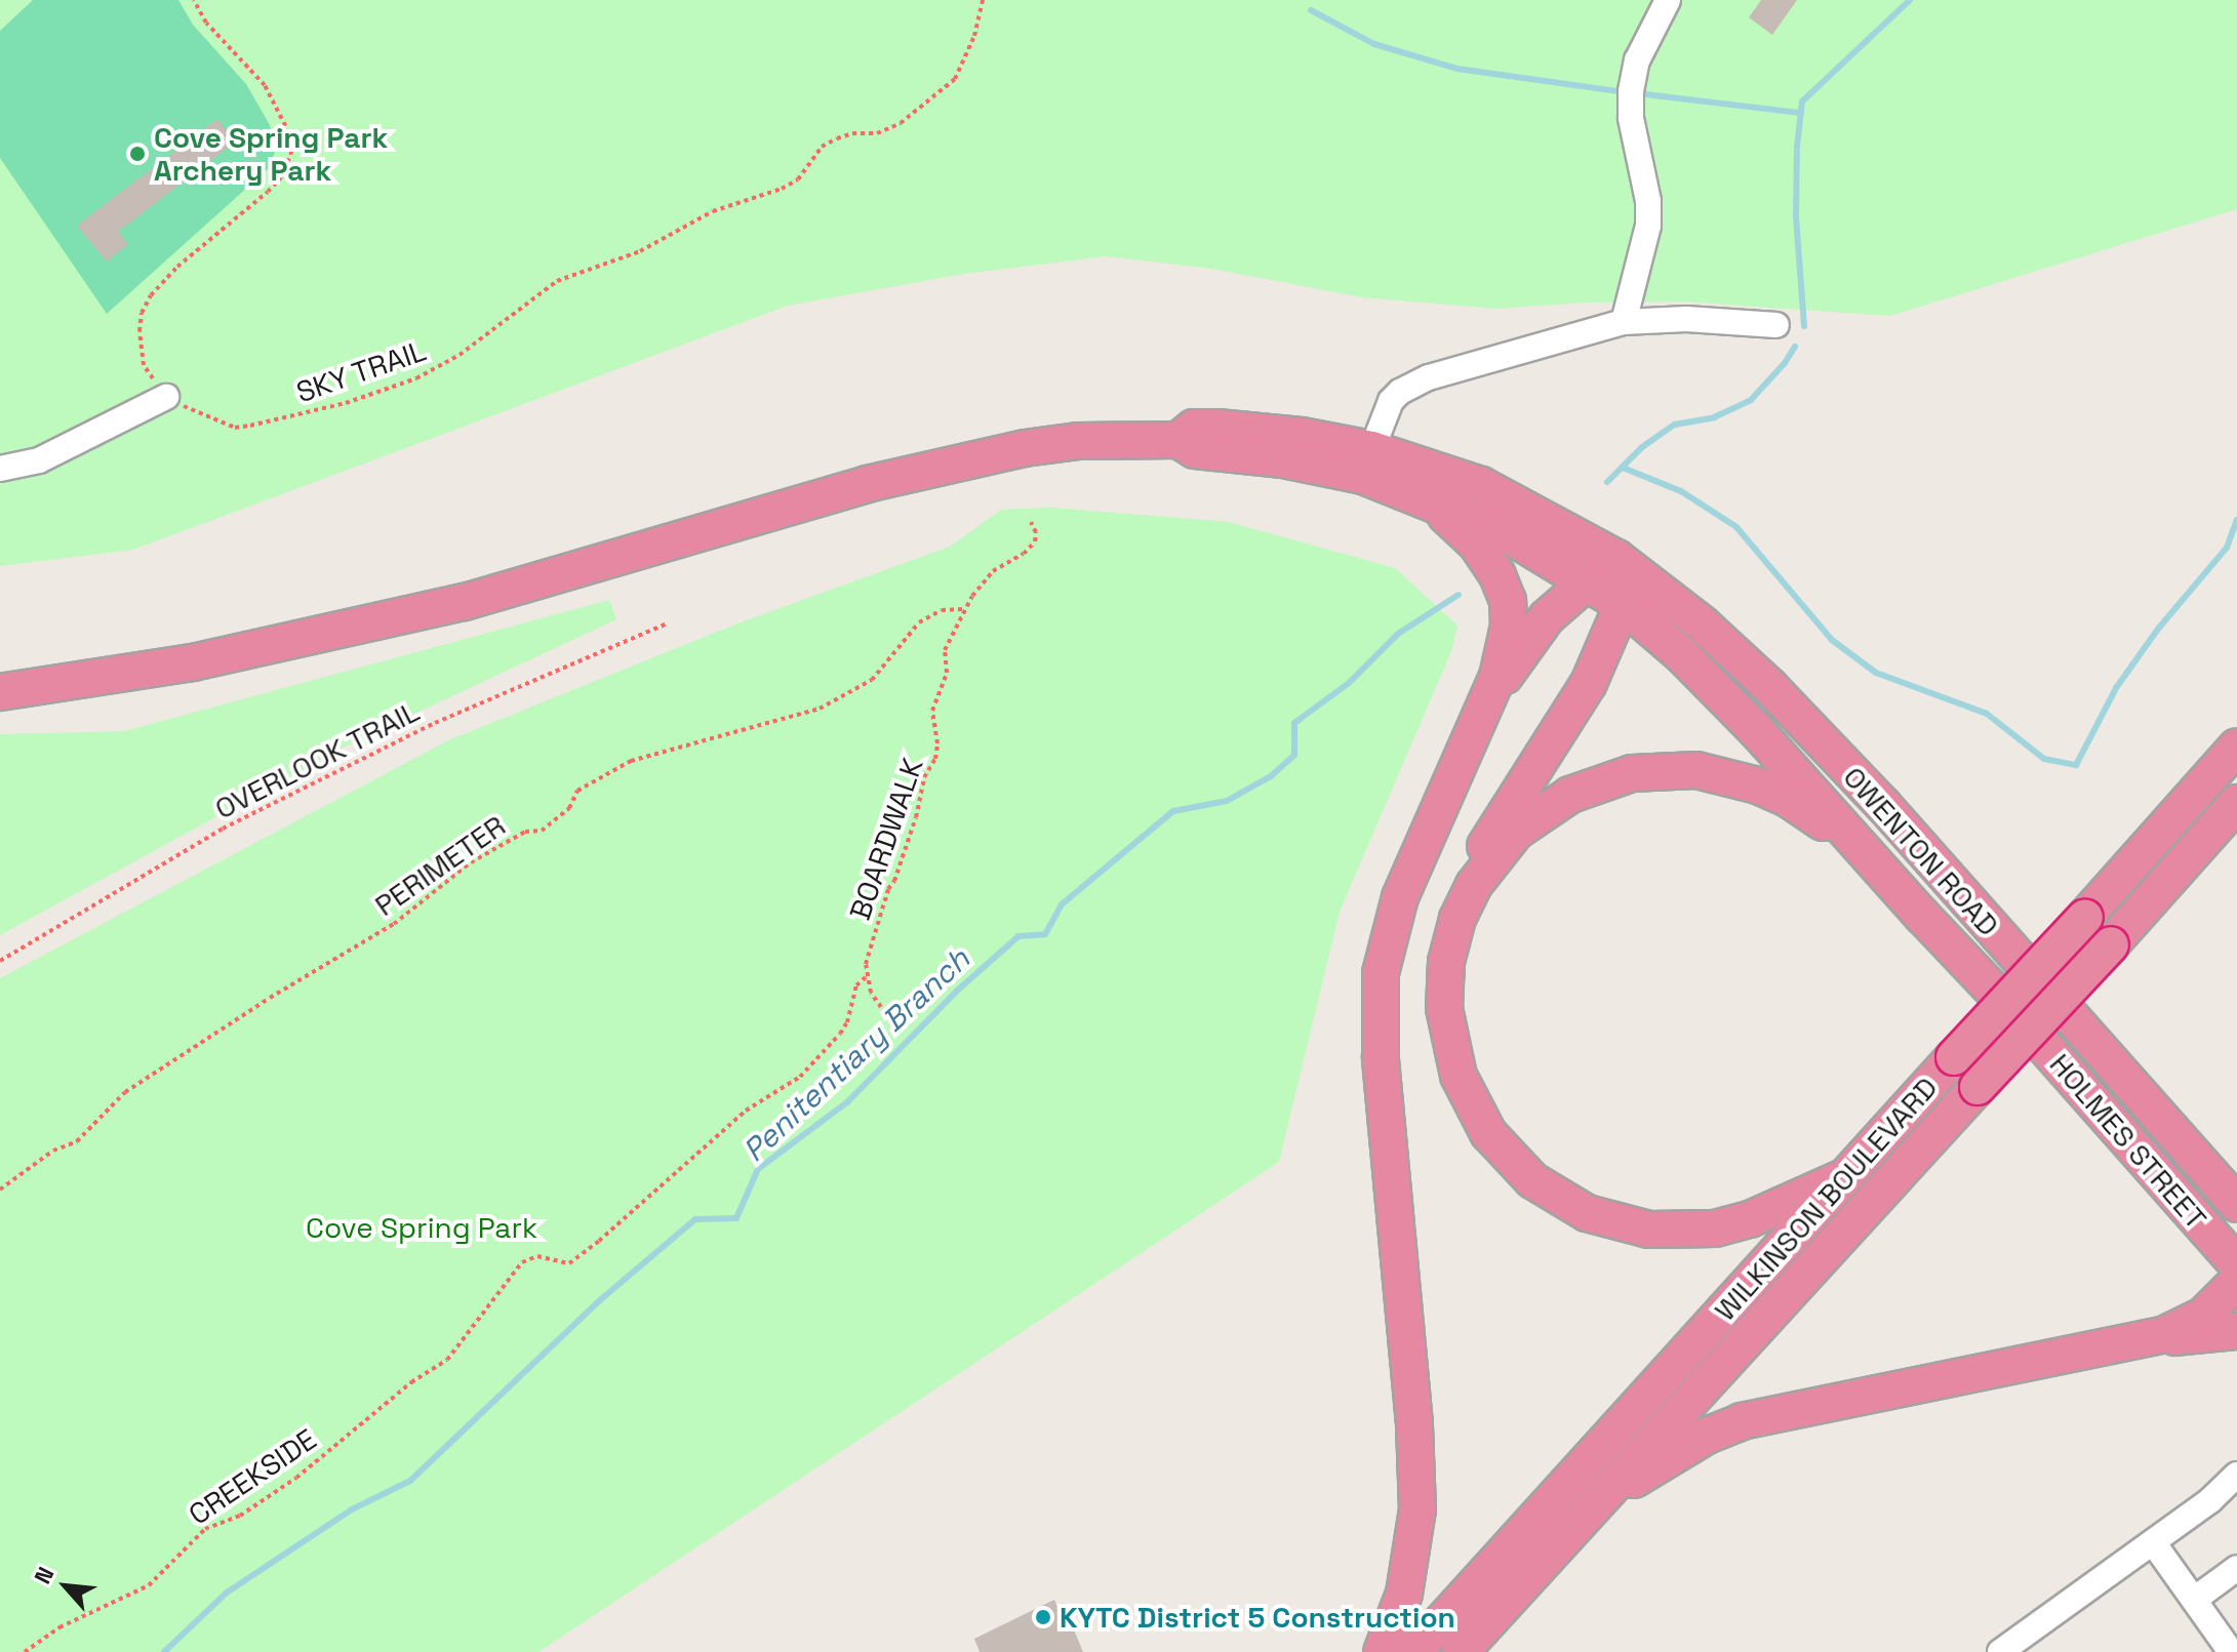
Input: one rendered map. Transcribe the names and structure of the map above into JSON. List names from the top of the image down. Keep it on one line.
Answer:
{"streets":{"highway":["OWENTON ROAD","HOLMES STREET","WILKINSON BOULEVARD"],"path":["SKY TRAIL","OVERLOOK TRAIL","BOARDWALK","PERIMETER","CREEKSIDE"]},"crossings":[["BOARDWALK","PERIMETER"],["BOARDWALK","CREEKSIDE"],["OWENTON ROAD","HOLMES STREET"]],"water":["Penitentiary Branch"],"parks":["Cove Spring Park"],"places":["Cove Spring Park Archery Park","KYTC District 5 Construction"],"north":"top left"}
